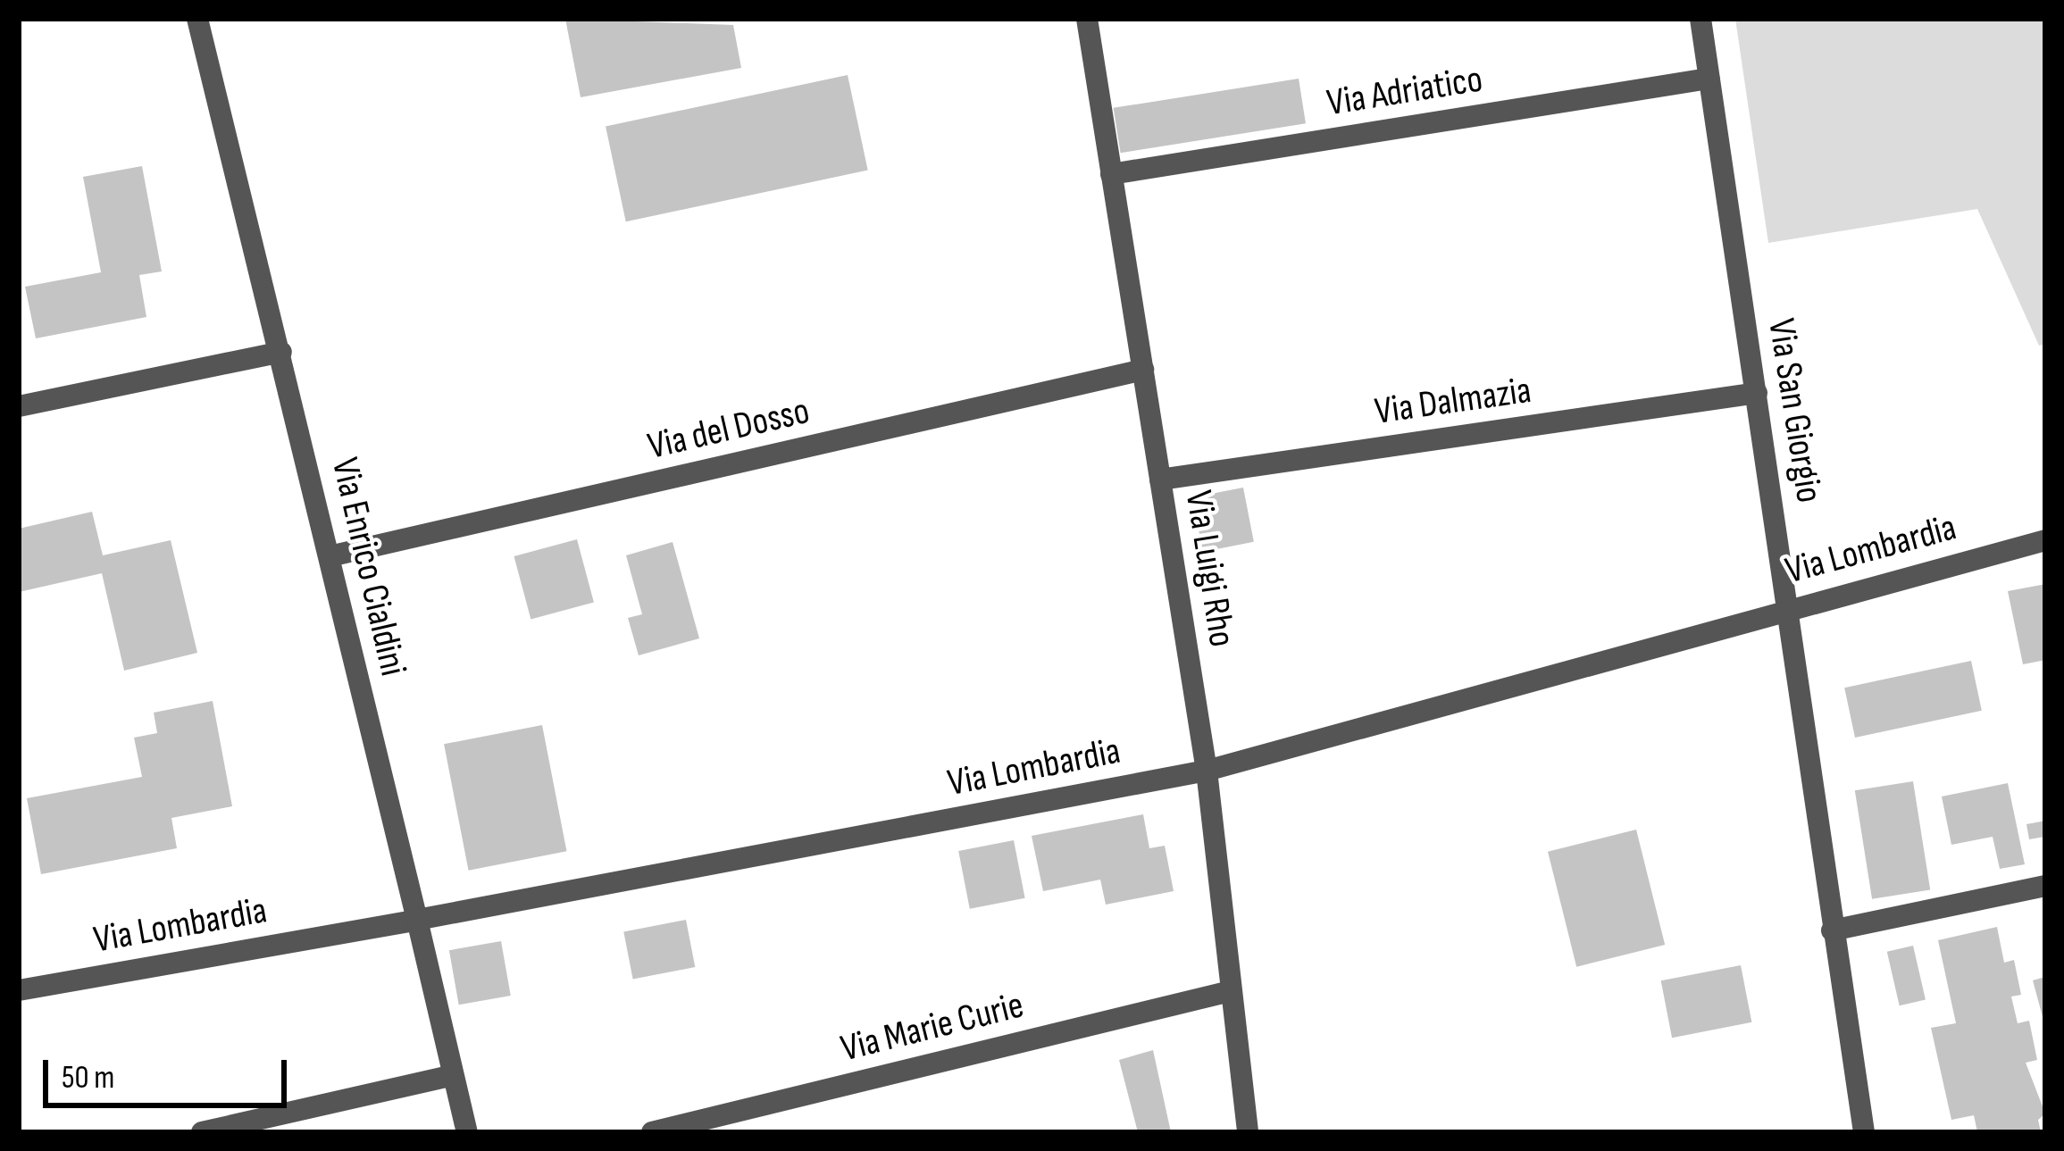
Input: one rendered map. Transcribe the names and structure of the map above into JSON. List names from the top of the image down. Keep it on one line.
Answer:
{"streets":{"street":["Via Adriatico","Via Dalmazia","Via San Giorgio","Via del Dosso","Via Lombardia","Via Enrico Cialdini","Via Luigi Rho","Via Marie Curie"]},"crossings":[["Via Adriatico","Via San Giorgio"],["Via Adriatico","Via Luigi Rho"],["Via Dalmazia","Via San Giorgio"],["Via Dalmazia","Via Luigi Rho"],["Via San Giorgio","Via Lombardia"],["Via del Dosso","Via Enrico Cialdini"],["Via del Dosso","Via Luigi Rho"],["Via Lombardia","Via Enrico Cialdini"],["Via Lombardia","Via Luigi Rho"],["Via Luigi Rho","Via Marie Curie"]],"scale_bar":"50 m"}
